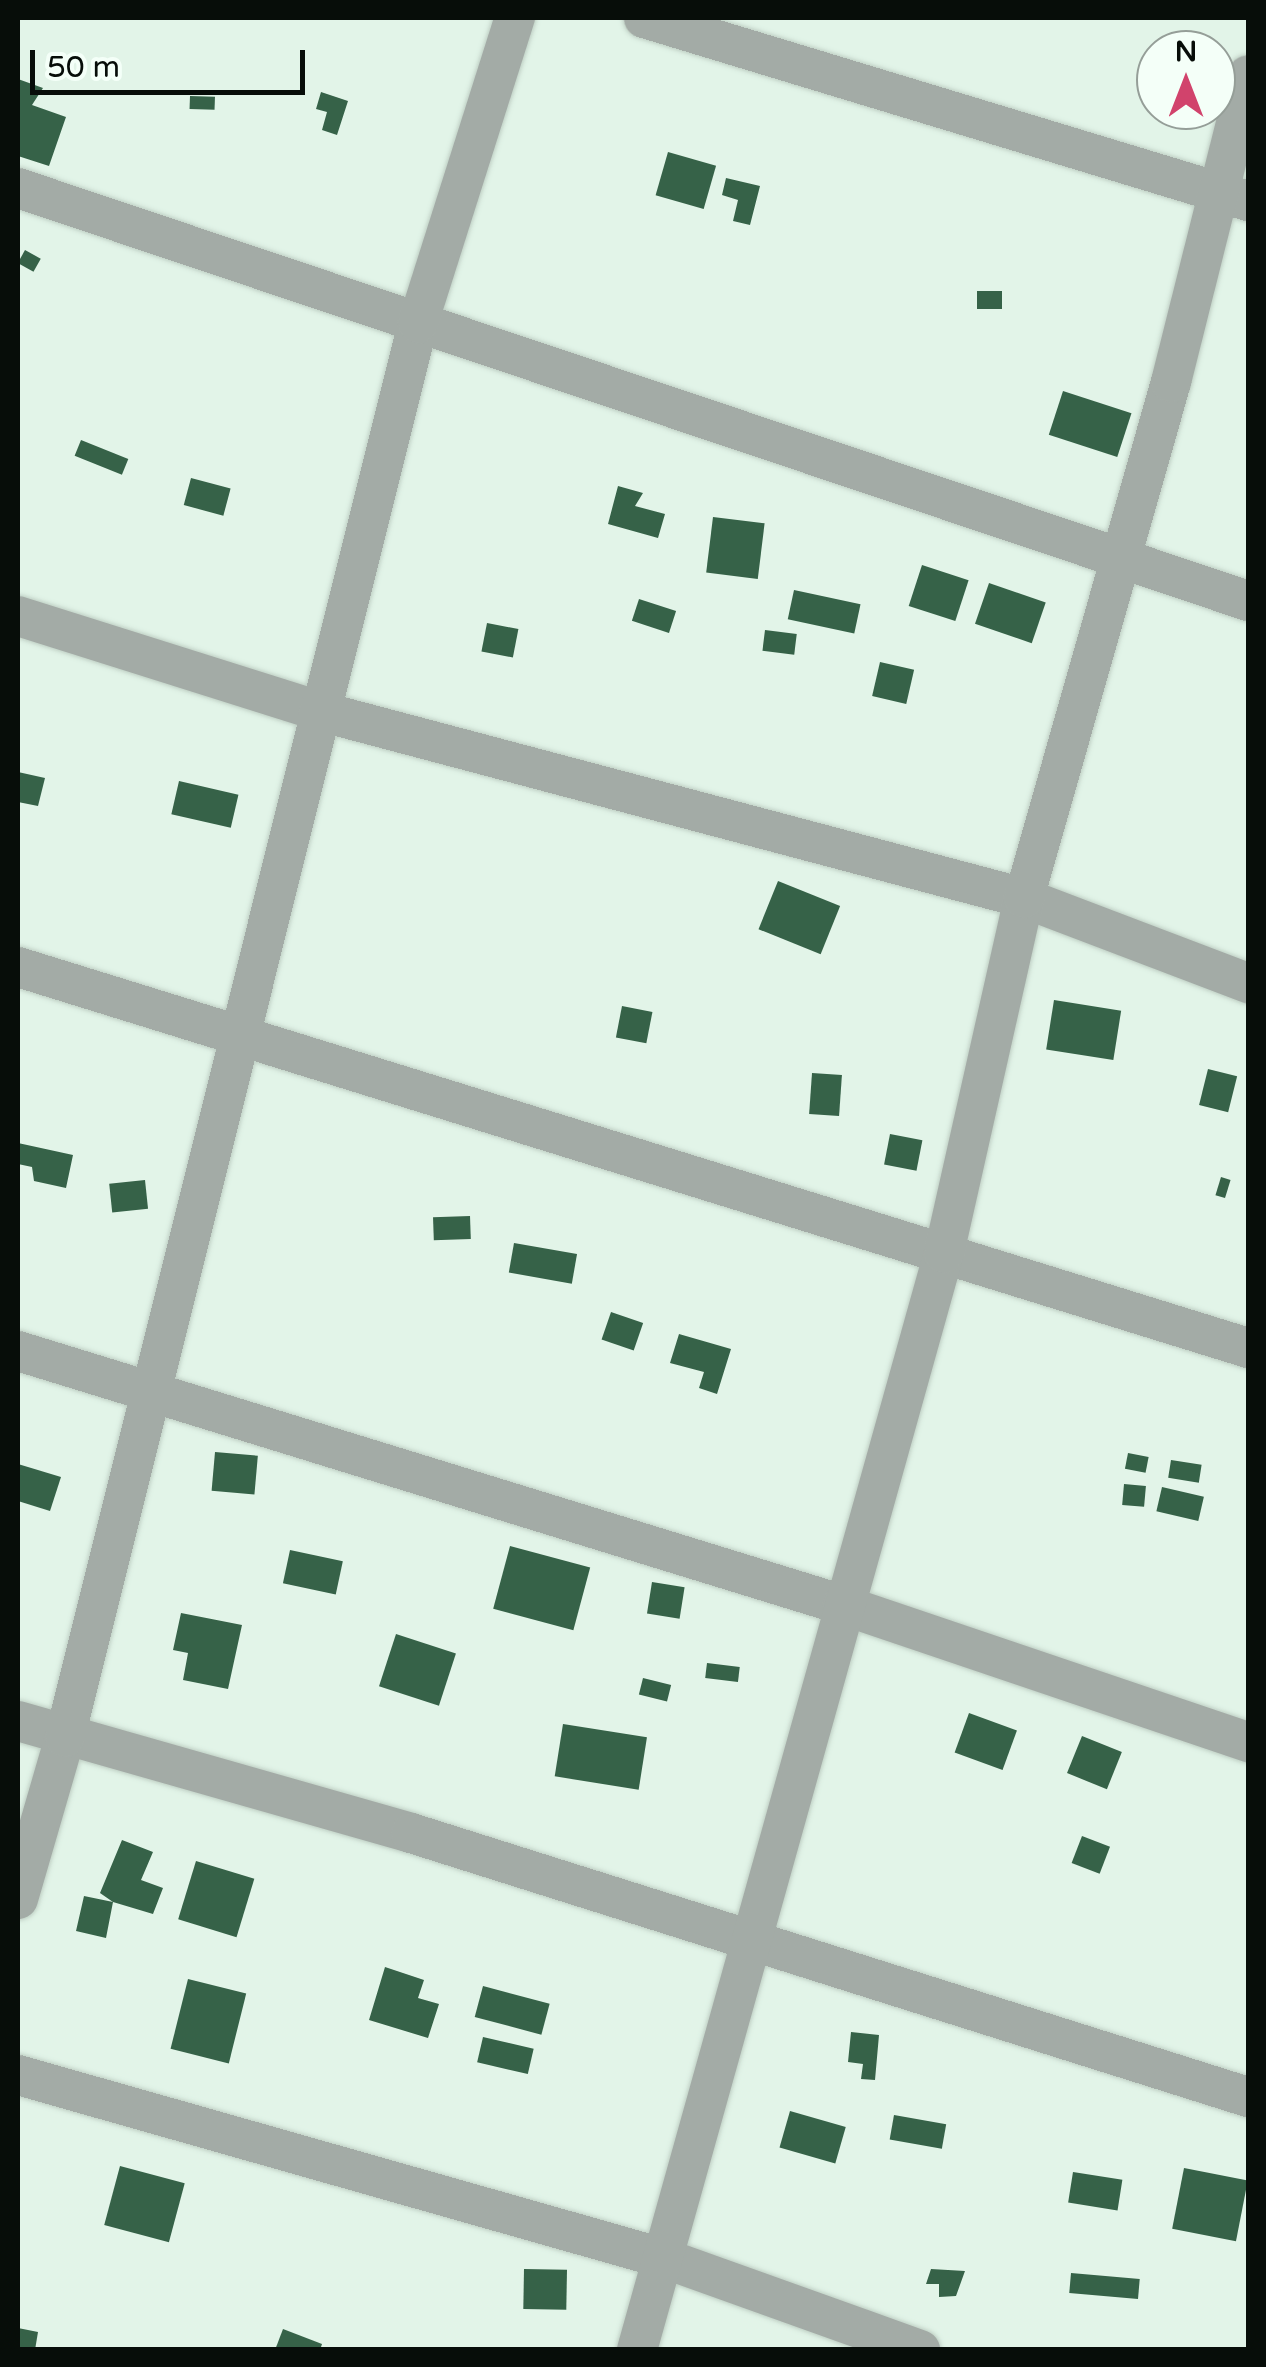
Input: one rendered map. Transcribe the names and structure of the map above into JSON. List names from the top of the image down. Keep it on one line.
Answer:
{"scale_bar":"50 m","north":"top"}
